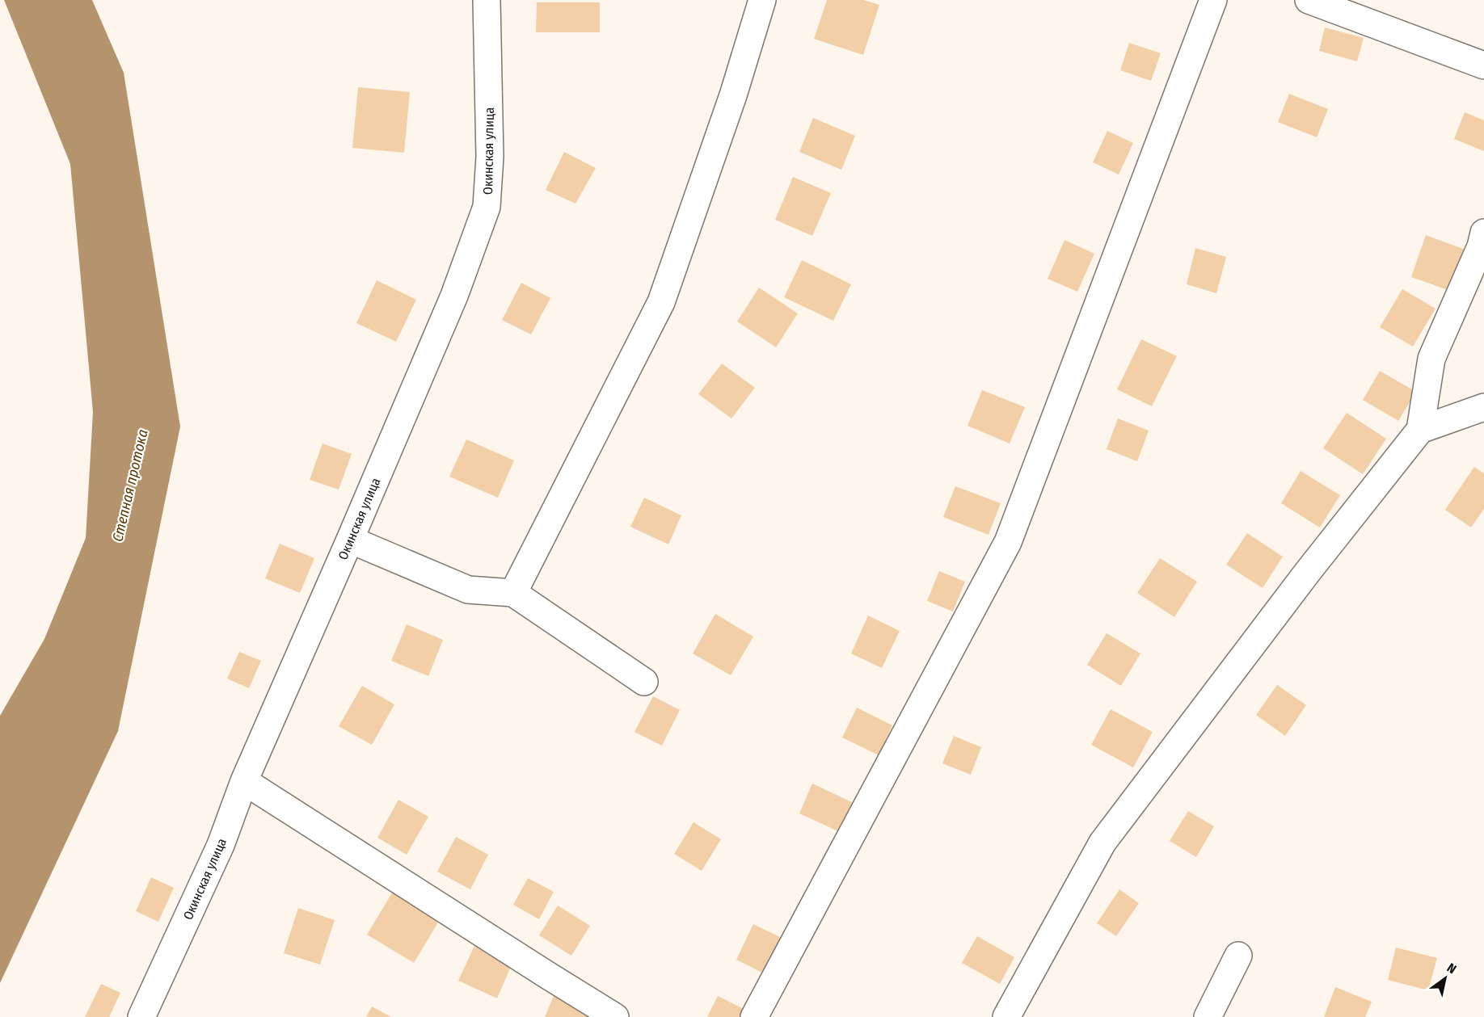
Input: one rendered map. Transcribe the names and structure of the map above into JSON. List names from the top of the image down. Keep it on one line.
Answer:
{"streets":{"street":["Окинская улица"]},"water":["Степная протока"],"north":"top right"}
